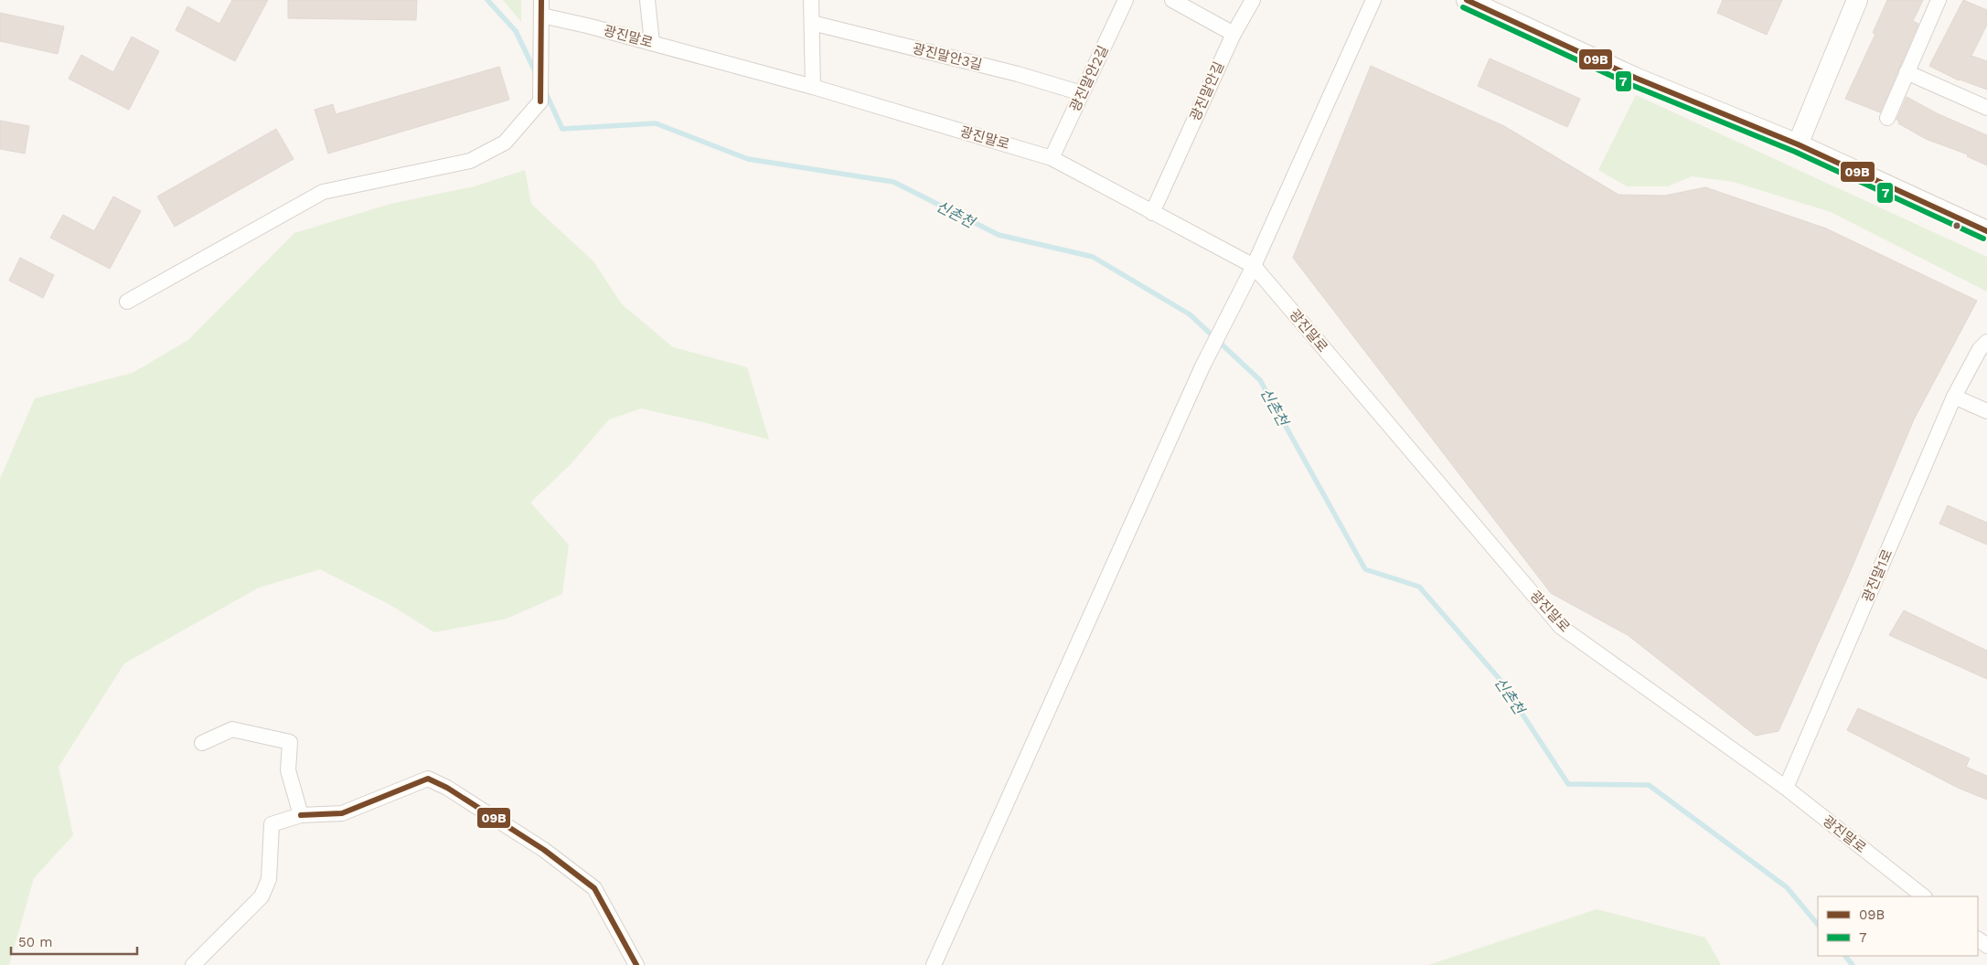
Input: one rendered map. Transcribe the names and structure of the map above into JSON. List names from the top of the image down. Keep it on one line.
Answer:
{"streets":{"street":["광진말로","광진말안3길","광진말안2길","광진말안길","광진말1로"]},"crossings":[["광진말로","광진말안2길"],["광진말로","광진말안길"],["광진말로","광진말1로"],["광진말안3길","광진말안2길"]],"water":["신촌천"],"lines":["transit line 09B","transit line 7"],"legend":["09B","7"],"scale_bar":"50 m"}
